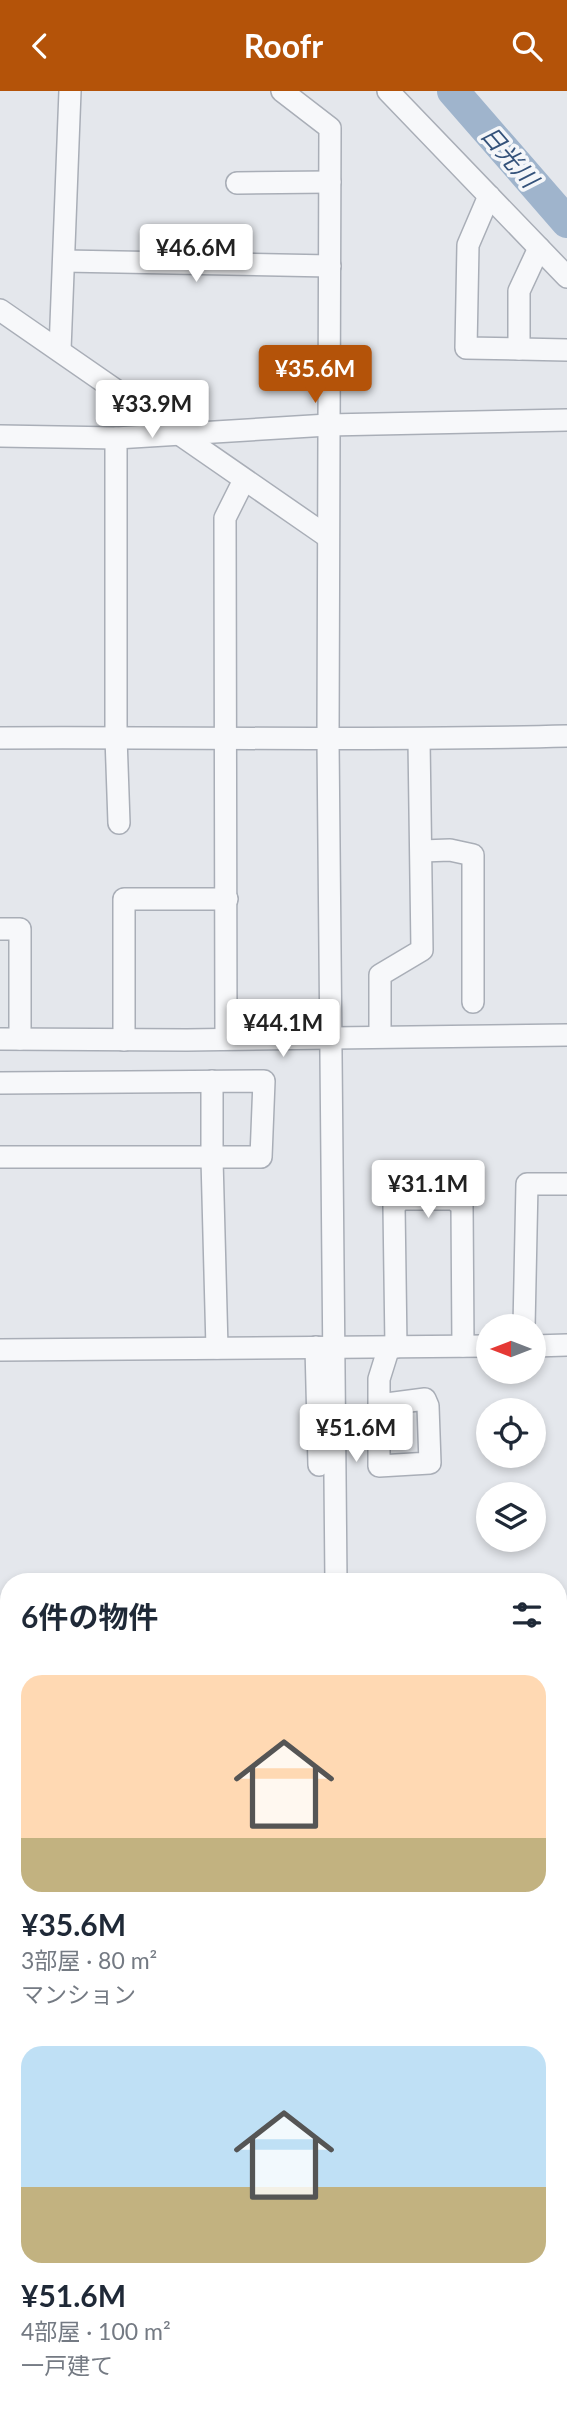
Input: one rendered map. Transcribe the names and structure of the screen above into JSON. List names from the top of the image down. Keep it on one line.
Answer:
{"water":["日光川"],"north":"left","page":{"header":"Roofr","price":["¥46.6M","¥35.6M","¥33.9M","¥44.1M","¥31.1M","¥51.6M"],"heading":"6件の物件","list":[{"name":"¥35.6M","note":"3部屋 · 80 m² · マンション"},{"name":"¥51.6M","note":"4部屋 · 100 m² · 一戸建て"}]}}
